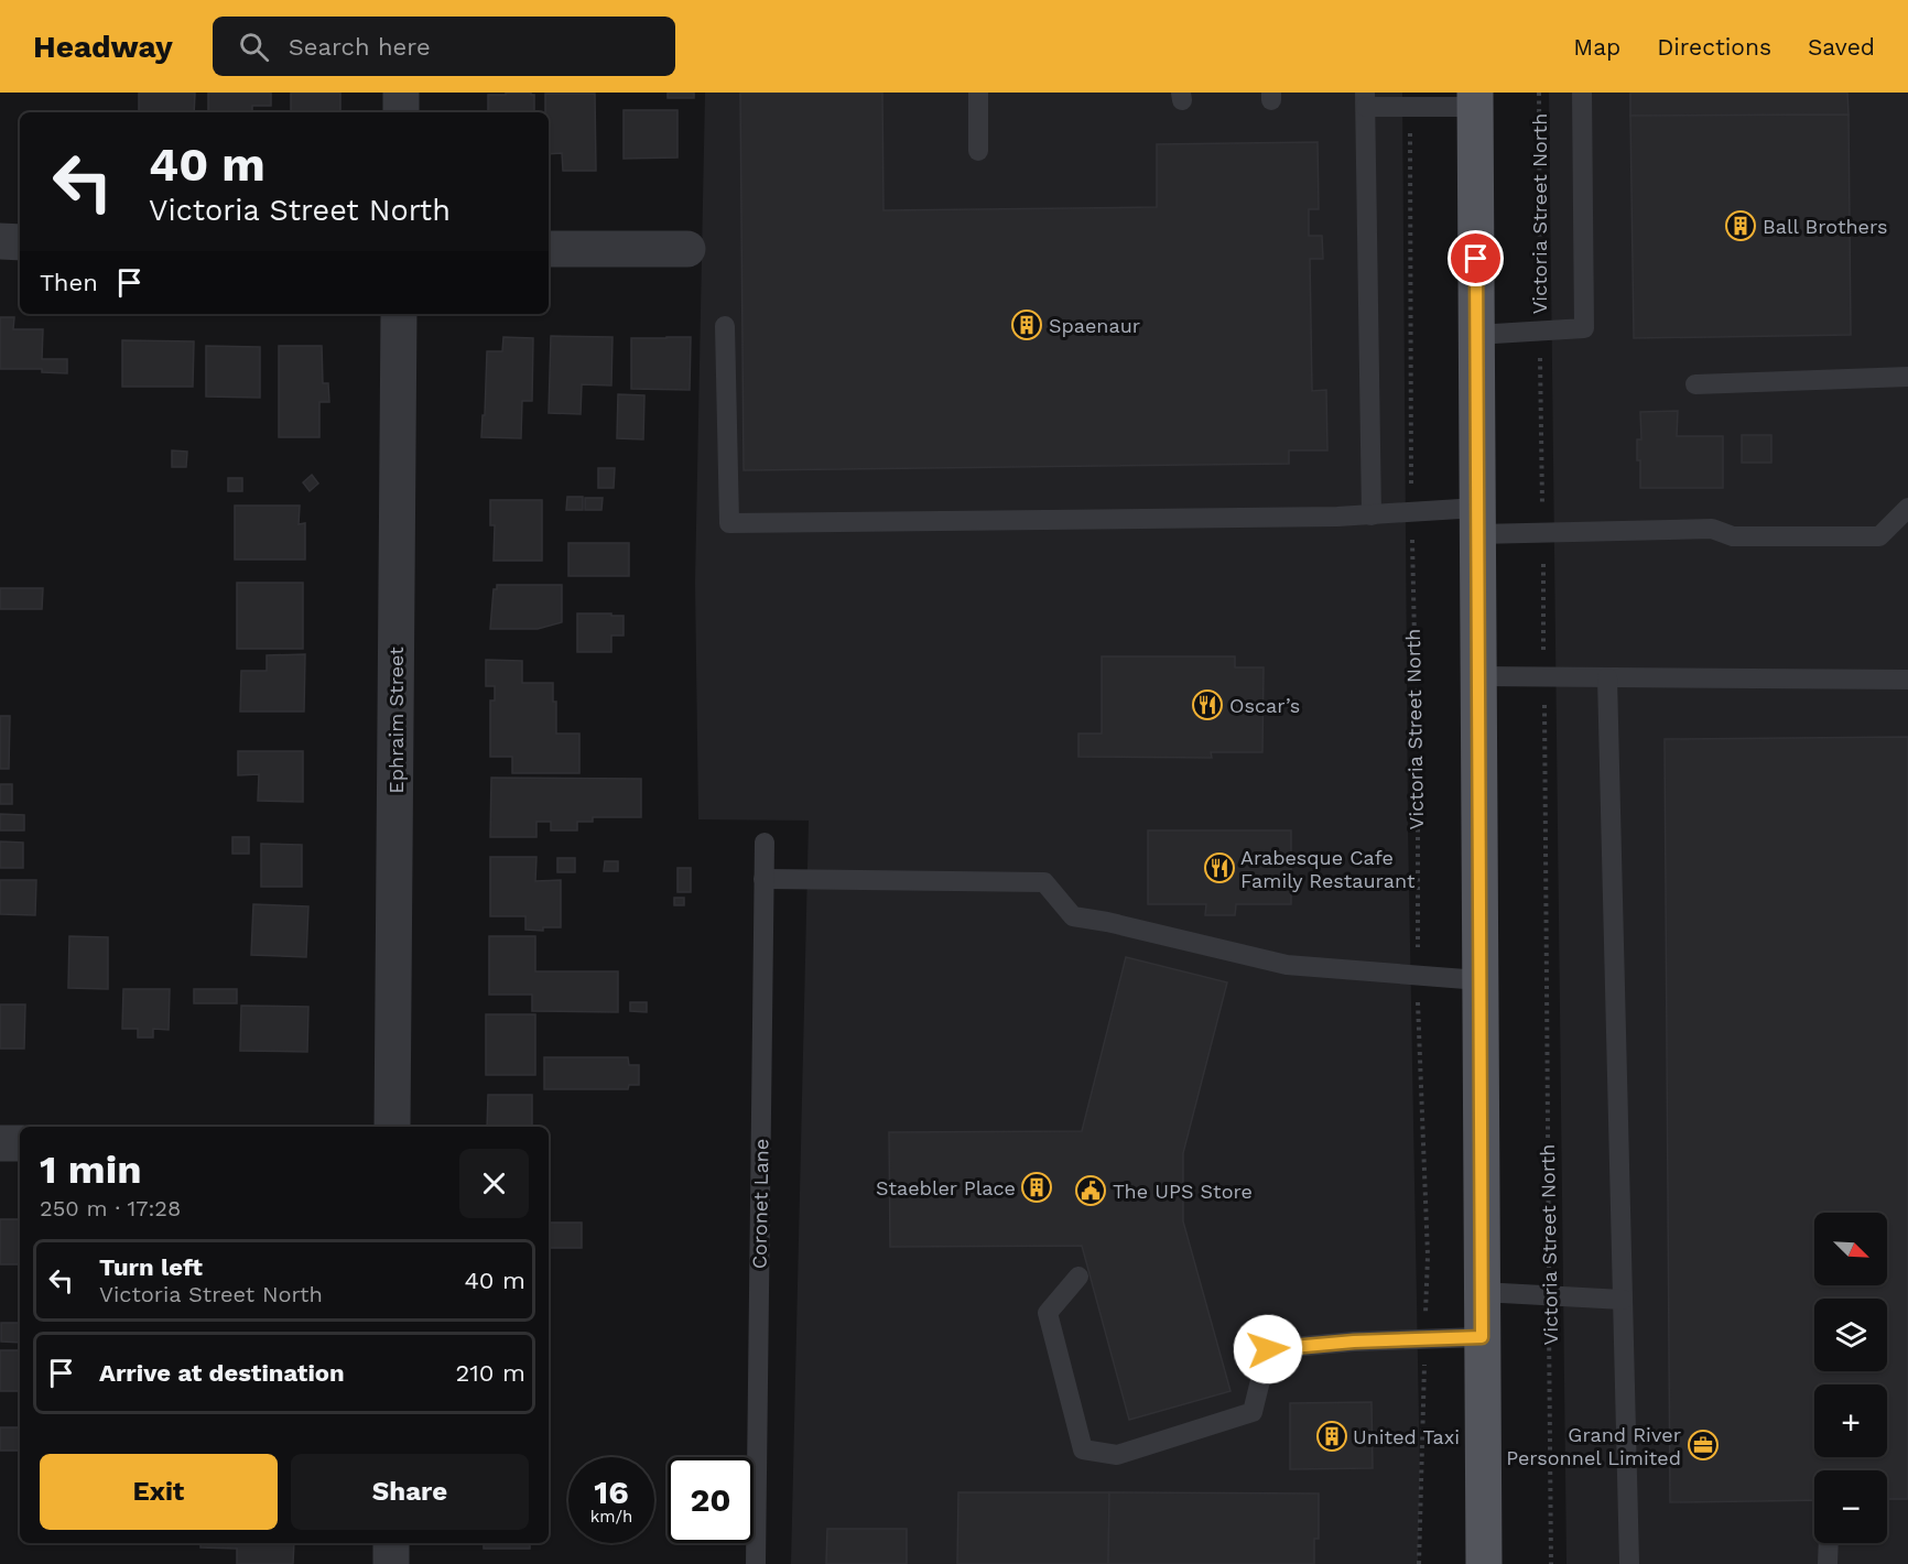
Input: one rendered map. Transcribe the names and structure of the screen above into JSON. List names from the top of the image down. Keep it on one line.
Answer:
{"streets":{"street":["Ephraim Street"],"lane":["Coronet Lane"],"path":["Victoria Street North"]},"places":{"building":["Ball Brothers","Spaenaur","Staebler Place","United Taxi"],"restaurant":["Oscar’s","Arabesque Cafe Family Restaurant"],"public building":["The UPS Store"],"office":["Grand River Personnel Limited"]},"north":"bottom right","page":{"header":"Headway","search":"Search here","nav":["Map","Directions","Saved"],"turn":["40 m","Victoria Street North"],"then":"Then","heading":["1 min","250 m · 17:28"],"map_buttons":["+","−"],"list":[{"name":"Turn left","note":"Victoria Street North","value":"40 m"},{"name":"Arrive at destination","value":"210 m"}],"buttons":["Exit","Share"],"speed":"16 km/h","limit":"20"}}
